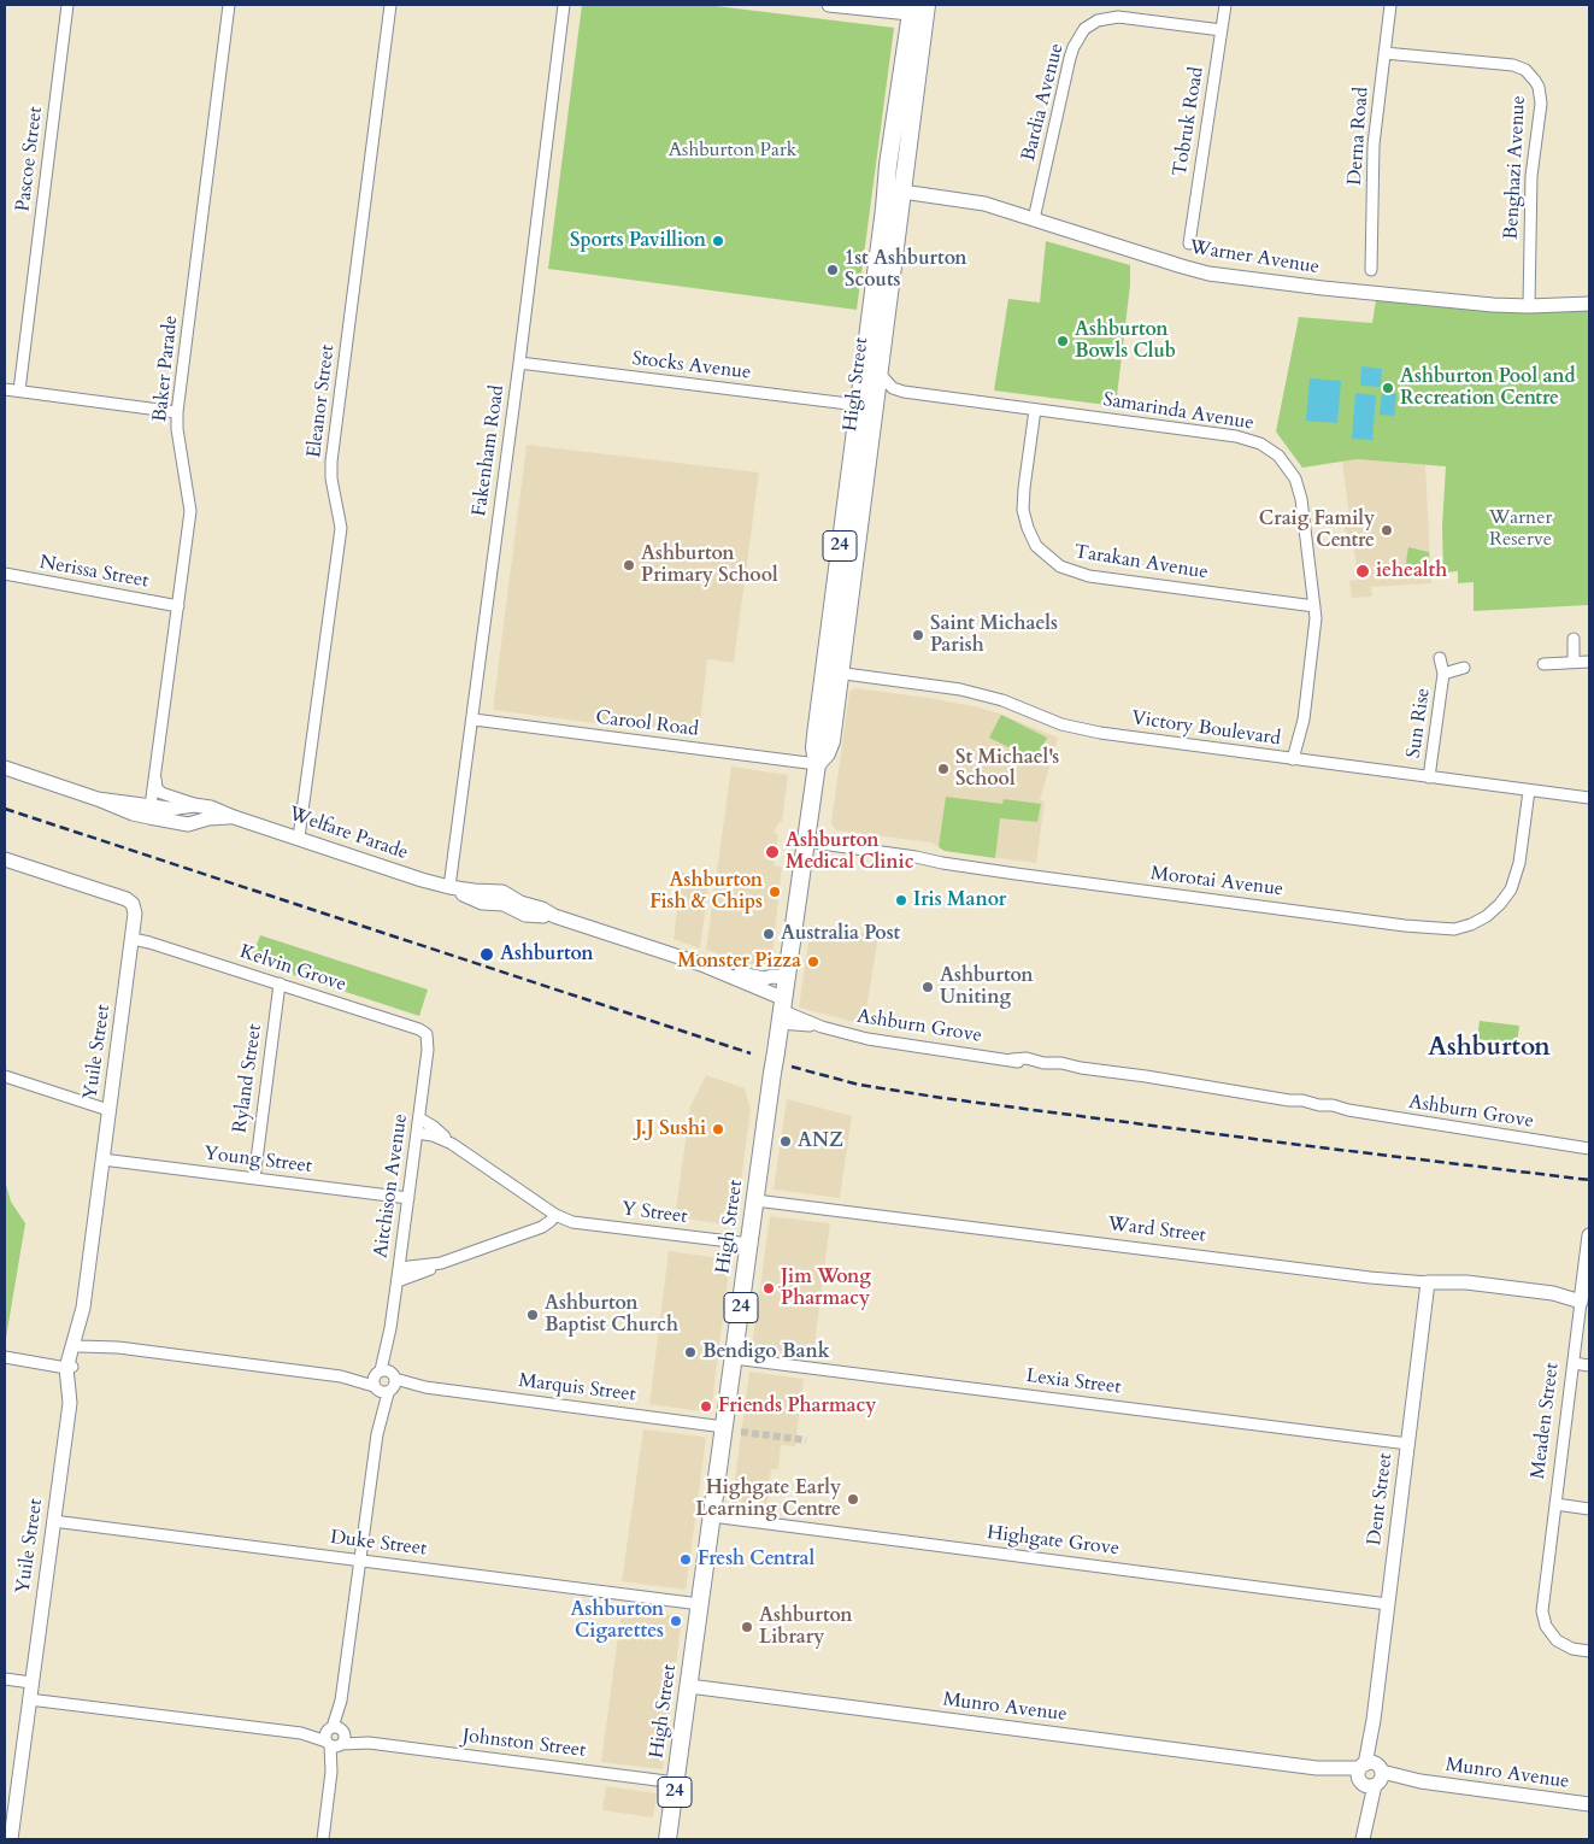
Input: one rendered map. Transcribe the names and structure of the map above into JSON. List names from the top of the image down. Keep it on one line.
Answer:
{"streets":{"main road":["High Street","24"],"street":["Bardia Avenue","Tobruk Road","Derna Road","Pascoe Street","Benghazi Avenue","Warner Avenue","Stocks Avenue","Baker Parade","Eleanor Street","Samarinda Avenue","Fakenham Road","Tarakan Avenue","Nerissa Street","Sun Rise","Carool Road","Victory Boulevard","Welfare Parade","Morotai Avenue","Kelvin Grove","Ashburn Grove","Yuile Street","Ryland Street","Young Street","Aitchison Avenue","Y Street","Ward Street","Lexia Street","Marquis Street","Meaden Street","Dent Street","Highgate Grove","Duke Street","Munro Avenue","Johnston Street"]},"crossings":[["Bardia Avenue","Tobruk Road"],["Bardia Avenue","Warner Avenue"],["Derna Road","Benghazi Avenue"],["Benghazi Avenue","Warner Avenue"],["Warner Avenue","High Street"],["Stocks Avenue","High Street"],["Stocks Avenue","Fakenham Road"],["Baker Parade","Nerissa Street"],["Baker Parade","Welfare Parade"],["High Street","Samarinda Avenue"],["High Street","Carool Road"],["High Street","Victory Boulevard"],["High Street","Welfare Parade"],["High Street","Morotai Avenue"],["High Street","Ashburn Grove"],["High Street","Y Street"],["High Street","Ward Street"],["High Street","Lexia Street"],["High Street","Marquis Street"],["High Street","Highgate Grove"],["High Street","Duke Street"],["High Street","Munro Avenue"],["High Street","Johnston Street"],["Eleanor Street","Welfare Parade"],["Samarinda Avenue","Tarakan Avenue"],["Samarinda Avenue","Victory Boulevard"],["Fakenham Road","Carool Road"],["Fakenham Road","Welfare Parade"],["Sun Rise","Victory Boulevard"],["Victory Boulevard","Morotai Avenue"],["Welfare Parade","Ashburn Grove"],["Kelvin Grove","Yuile Street"],["Kelvin Grove","Ryland Street"],["Kelvin Grove","Aitchison Avenue"],["Yuile Street","Young Street"],["Yuile Street","Marquis Street"],["Yuile Street","Duke Street"],["Yuile Street","Johnston Street"],["Ryland Street","Young Street"],["Young Street","Aitchison Avenue"],["Aitchison Avenue","Y Street"],["Aitchison Avenue","Marquis Street"],["Aitchison Avenue","Duke Street"],["Aitchison Avenue","Johnston Street"],["Ward Street","Meaden Street"],["Ward Street","Dent Street"],["Lexia Street","Dent Street"],["Dent Street","Highgate Grove"],["Dent Street","Munro Avenue"]],"districts":["Ashburton"],"parks":["Ashburton Park","Warner Reserve"],"places":["Sports Pavillion","1st Ashburton Scouts","Ashburton Bowls Club","Ashburton Pool and Recreation Centre","Craig Family Centre","Ashburton Primary School","iehealth","Saint Michaels Parish","St Michael's School","Ashburton Medical Clinic","Ashburton Fish & Chips","Iris Manor","Australia Post","Ashburton","Monster Pizza","Ashburton Uniting","J.J Sushi","ANZ","Jim Wong Pharmacy","Ashburton Baptist Church","Bendigo Bank","Friends Pharmacy","Highgate Early Learning Centre","Fresh Central","Ashburton Cigarettes","Ashburton Library"]}
